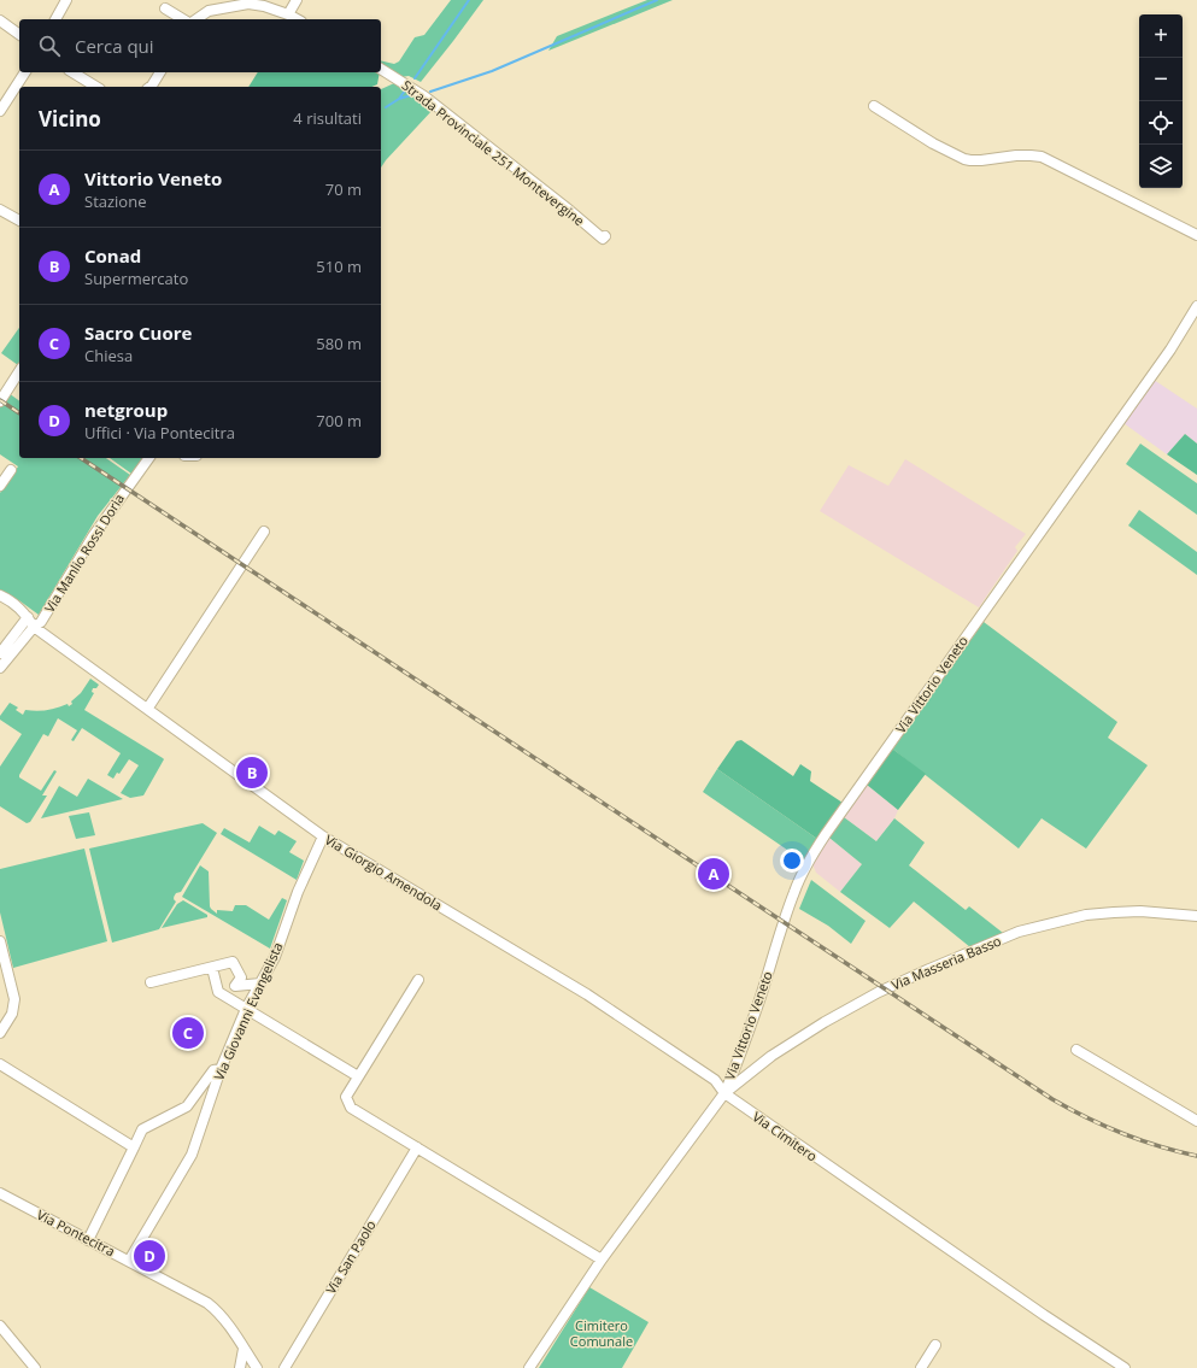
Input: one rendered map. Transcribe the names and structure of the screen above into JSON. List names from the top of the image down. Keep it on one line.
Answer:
{"streets":{"street":["Strada Provinciale 251 Montevergine","Via Manlio Rossi Doria","Via Vittorio Veneto","Via Giorgio Amendola","Via Masseria Basso","Via Giovanni Evangelista","Via Cimitero","Via Pontecitra","Via San Paolo"]},"crossings":[["Via Manlio Rossi Doria","Via Giorgio Amendola"],["Via Vittorio Veneto","Via Giorgio Amendola"],["Via Vittorio Veneto","Via Masseria Basso"],["Via Vittorio Veneto","Via Cimitero"],["Via Giorgio Amendola","Via Masseria Basso"],["Via Giorgio Amendola","Via Giovanni Evangelista"],["Via Giorgio Amendola","Via Cimitero"],["Via Masseria Basso","Via Cimitero"],["Via Giovanni Evangelista","Via Pontecitra"]],"parks":["Cimitero Comunale"],"page":{"map_buttons":["+","−"],"search":"Cerca qui","heading":["Vicino","4 risultati"],"list":[{"mark":"A","name":"Vittorio Veneto","note":"Stazione","value":"70 m"},{"mark":"B","name":"Conad","note":"Supermercato","value":"510 m"},{"mark":"C","name":"Sacro Cuore","note":"Chiesa","value":"580 m"},{"mark":"D","name":"netgroup","note":"Uffici · Via Pontecitra","value":"700 m"}],"pins":["B","A","C","D"]}}
